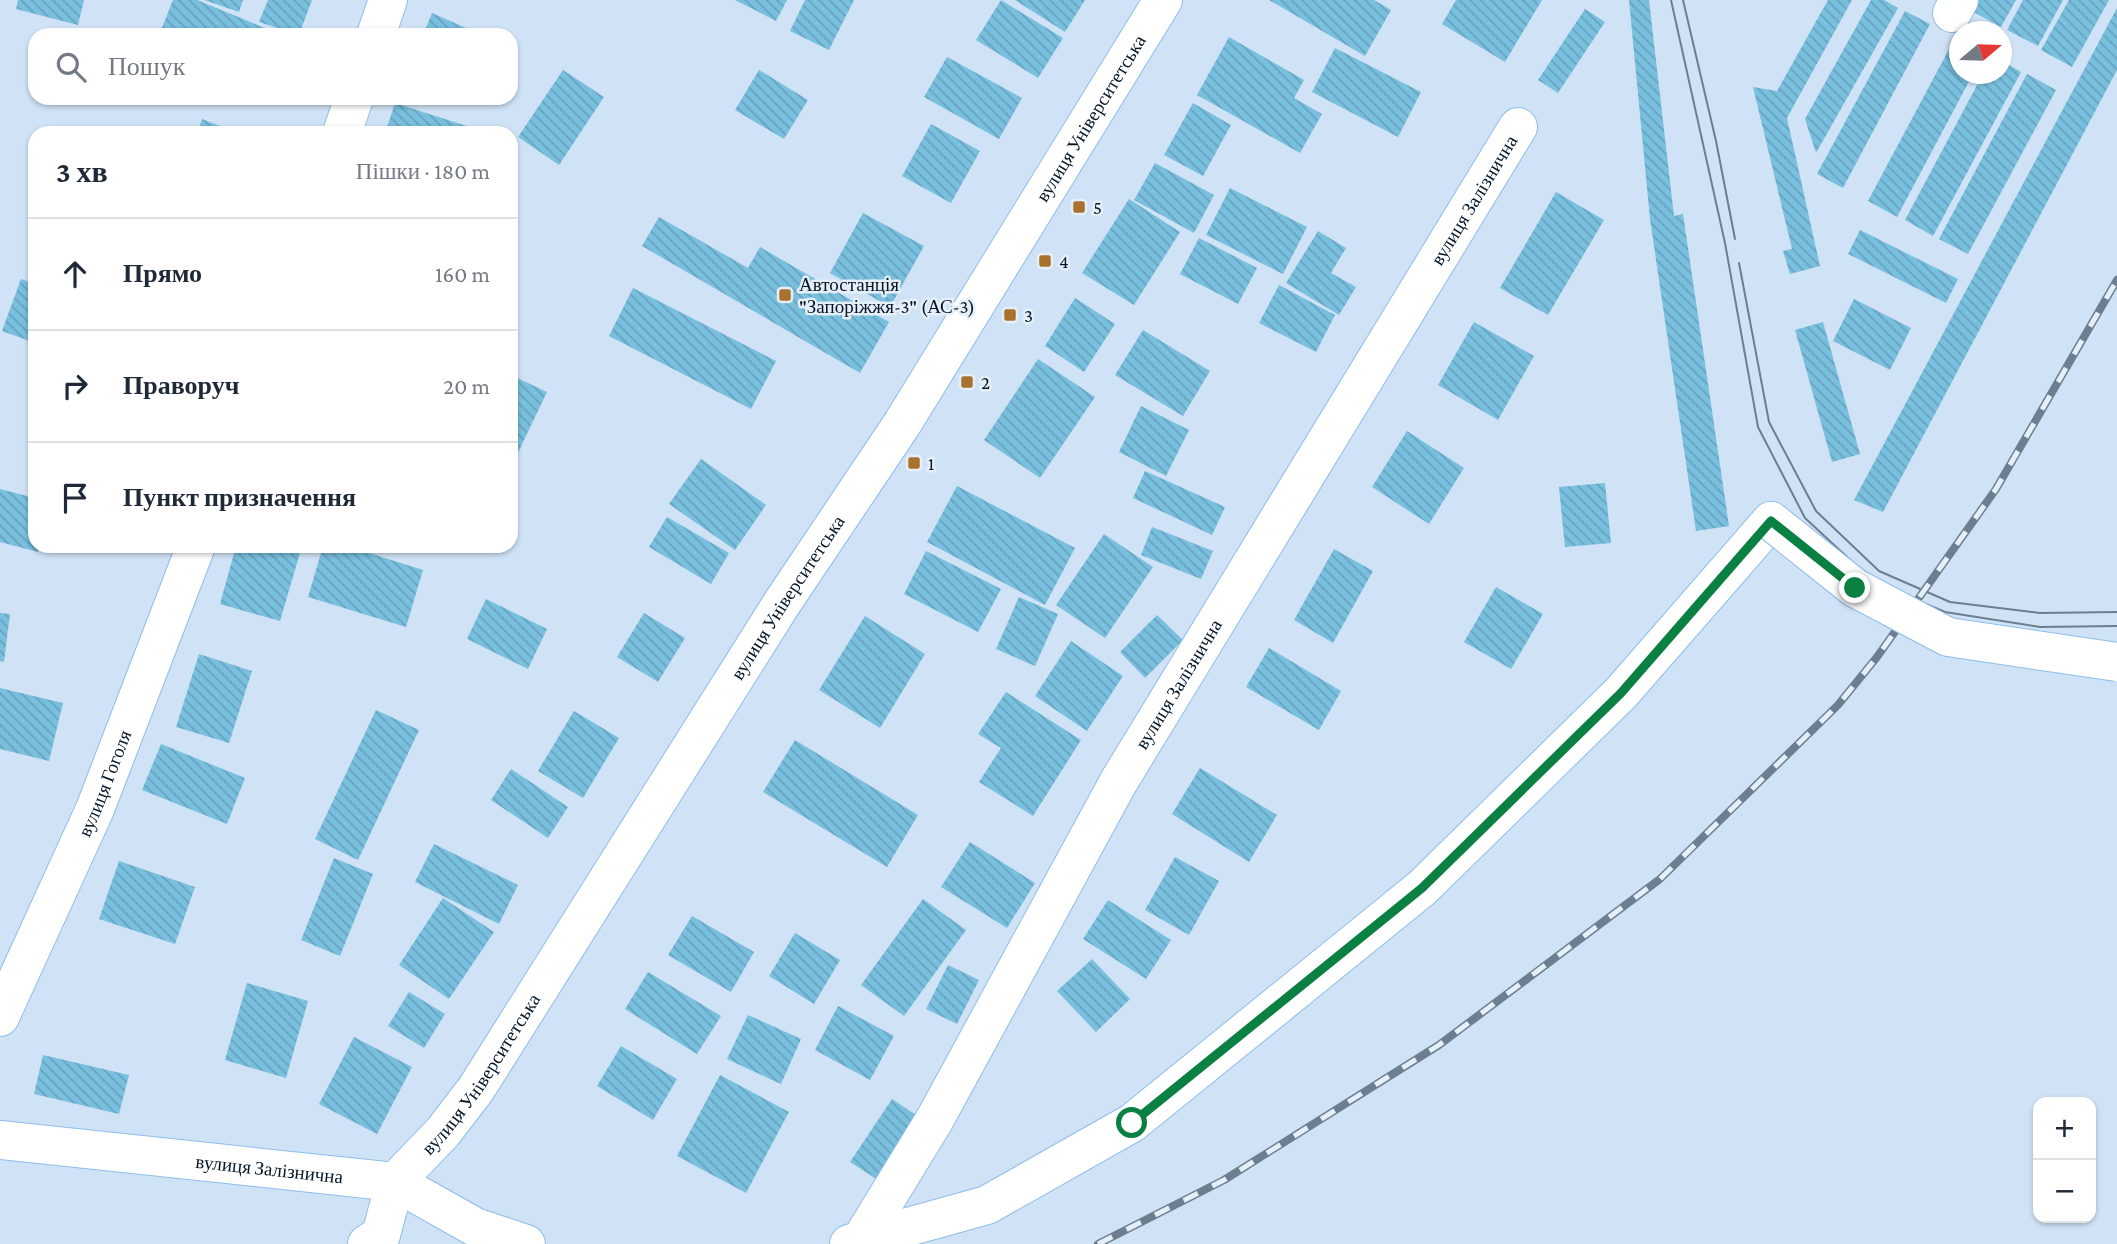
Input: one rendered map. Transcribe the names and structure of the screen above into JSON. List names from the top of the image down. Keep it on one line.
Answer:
{"streets":{"street":["вулиця Університетська","вулиця Залізнична","вулиця Гоголя"]},"crossings":[["вулиця Університетська","вулиця Залізнична"]],"places":{"transit":["5","4","Автостанція \"Запоріжжя-3\" (АС-3)","3","2","1"]},"north":"right","page":{"search":"Пошук","heading":["3 хв","Пішки · 180 m"],"list":[["Прямо","160 m"],["Праворуч","20 m"],"Пункт призначення"],"map_buttons":["+","−"]}}
